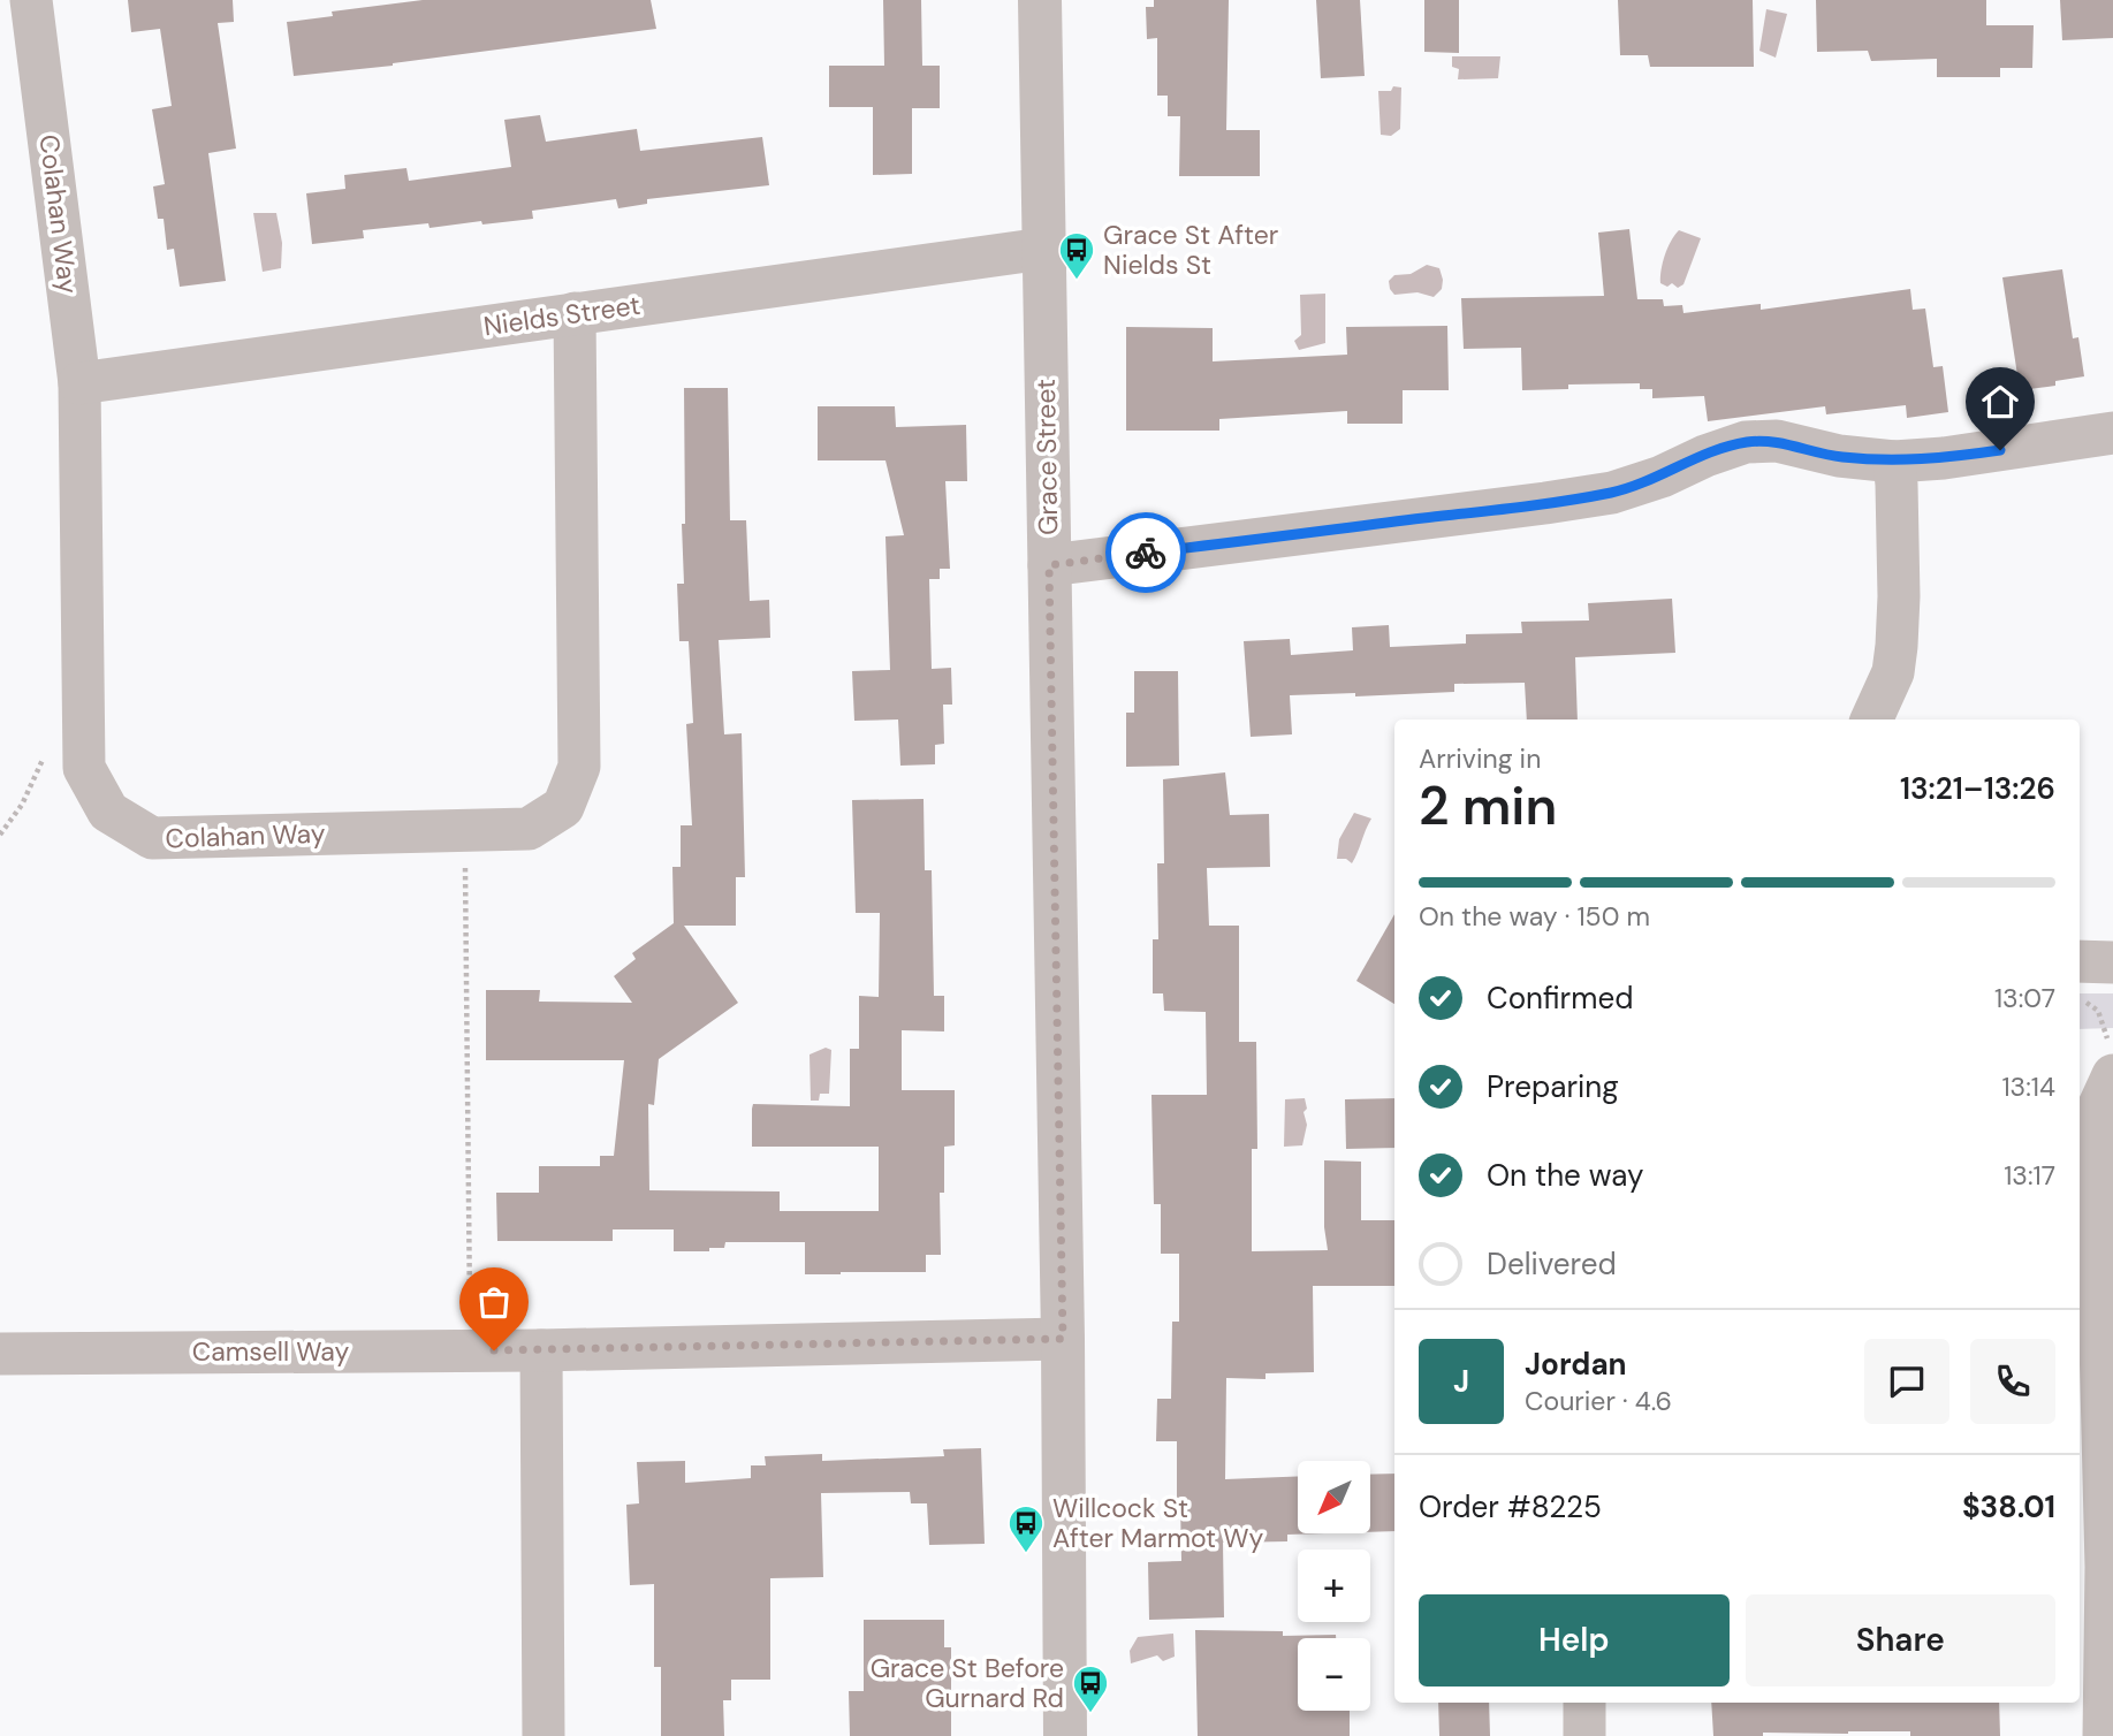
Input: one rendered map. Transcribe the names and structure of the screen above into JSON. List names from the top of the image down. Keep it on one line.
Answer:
{"streets":{"street":["Colahan Way","Nields Street","Grace Street","Camsell Way"]},"crossings":[["Colahan Way","Nields Street"],["Nields Street","Grace Street"],["Grace Street","Camsell Way"]],"places":{"bus stop":["Grace St After Nields St","Willcock St After Marmot Wy","Grace St Before Gurnard Rd"]},"north":"bottom left","page":{"heading":["2 min","Arriving in","13:21–13:26"],"panel":["Jordan","Courier · 4.6","Order #8225","$38.01"],"bar":"On the way · 150 m","list":[["Confirmed","13:07"],["Preparing","13:14"],["On the way","13:17"],"Delivered"],"round":"J","map_buttons":["+","−"],"buttons":["Help","Share"]}}
